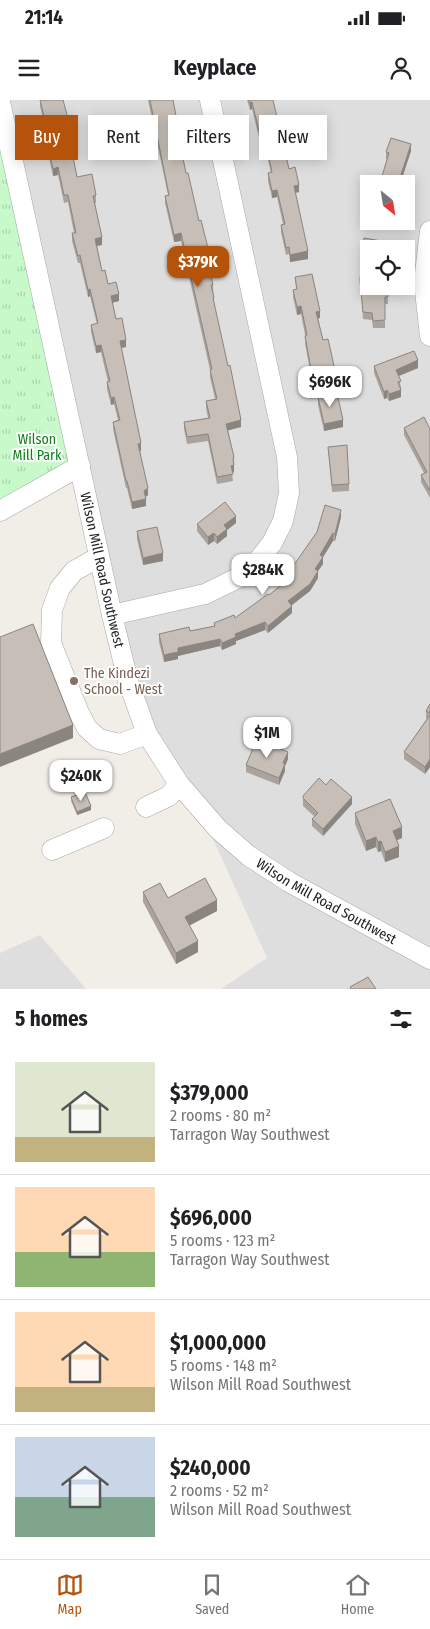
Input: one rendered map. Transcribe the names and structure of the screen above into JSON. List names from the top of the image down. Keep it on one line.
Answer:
{"streets":{"street":["Wilson Mill Road Southwest"]},"parks":["Wilson Mill Park"],"places":["The Kindezi School - West"],"north":"bottom right","page":{"status":"21:14","header":"Keyplace","chip":["Buy","Rent","Filters","New"],"price":["$379K","$696K","$284K","$1M","$240K"],"heading":"5 homes","list":[{"name":"$379,000","note":"2 rooms · 80 m² · Tarragon Way Southwest"},{"name":"$696,000","note":"5 rooms · 123 m² · Tarragon Way Southwest"},{"name":"$1,000,000","note":"5 rooms · 148 m² · Wilson Mill Road Southwest"},{"name":"$240,000","note":"2 rooms · 52 m² · Wilson Mill Road Southwest"}],"tabs":["Map","Saved","Home"]}}
